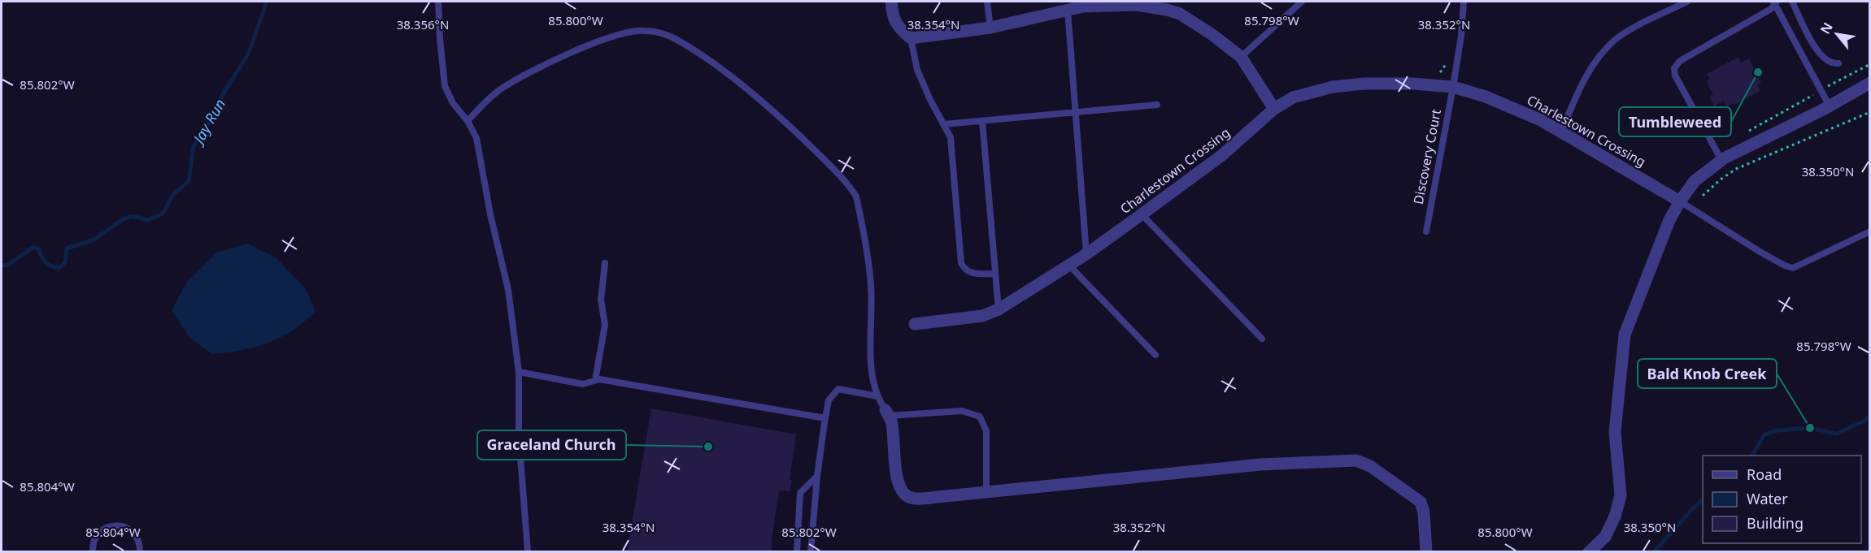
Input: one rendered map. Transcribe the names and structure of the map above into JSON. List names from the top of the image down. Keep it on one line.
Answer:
{"streets":{"street":["Charlestown Crossing"],"lane":["Discovery Court"]},"crossings":[["Charlestown Crossing","Discovery Court"]],"water":["Jay Run"],"places":["Tumbleweed","Bald Knob Creek","Graceland Church"],"legend":["Road","Water","Building"],"north":"top left","coordinates":["85.800°W","85.798°W","38.356°N","38.354°N","38.352°N","85.802°W","38.350°N","85.804°W"]}
